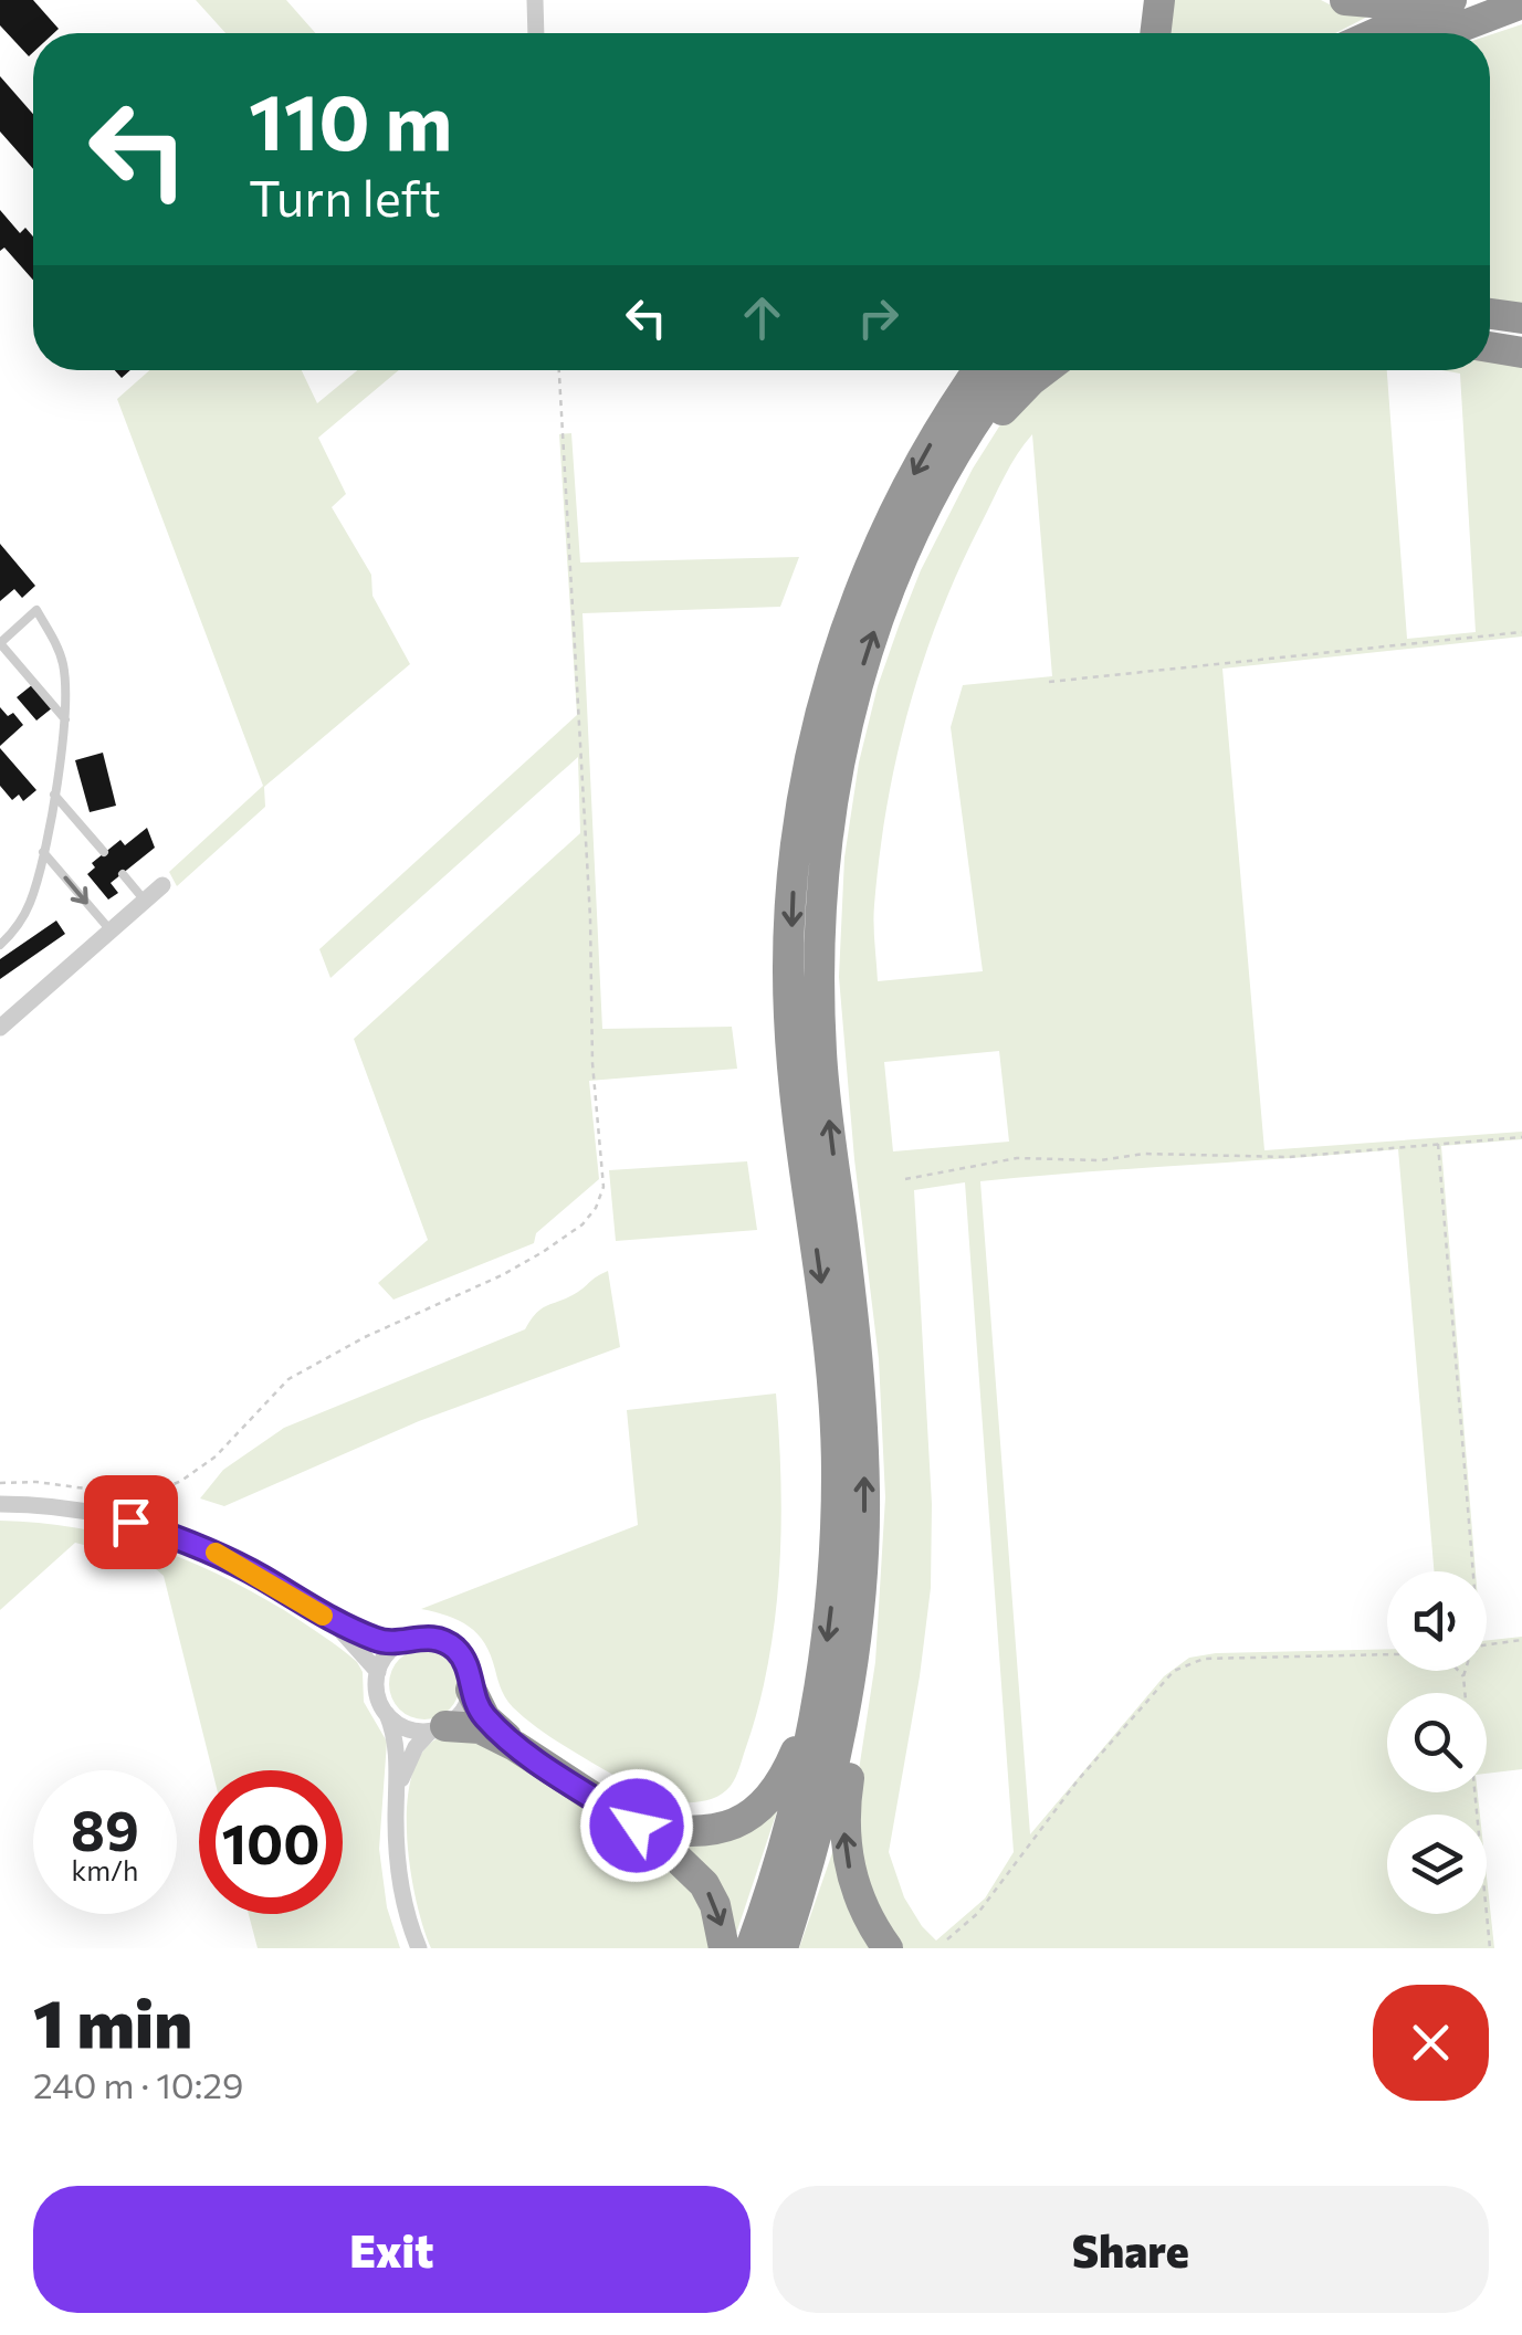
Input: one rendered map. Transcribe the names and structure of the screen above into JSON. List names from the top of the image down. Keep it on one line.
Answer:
{"page":{"turn":["110 m","Turn left"],"speed":"89 km/h","limit":"100","heading":["1 min","240 m · 10:29"],"buttons":["Exit","Share"]}}
